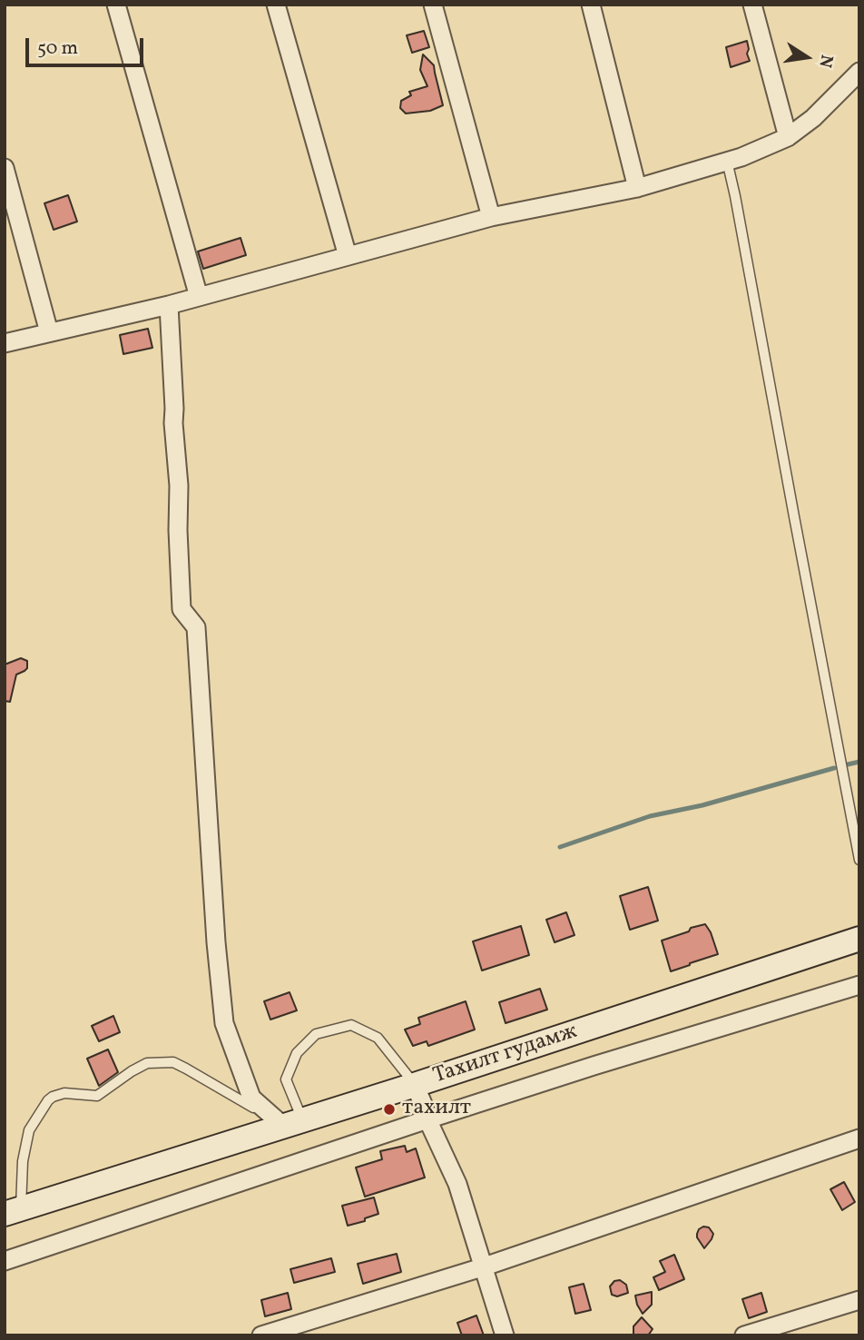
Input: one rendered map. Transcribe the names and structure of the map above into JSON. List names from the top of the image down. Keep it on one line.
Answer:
{"streets":{"main road":["Тахилт гудамж"]},"places":["тахилт"],"scale_bar":"50 m","north":"right"}
